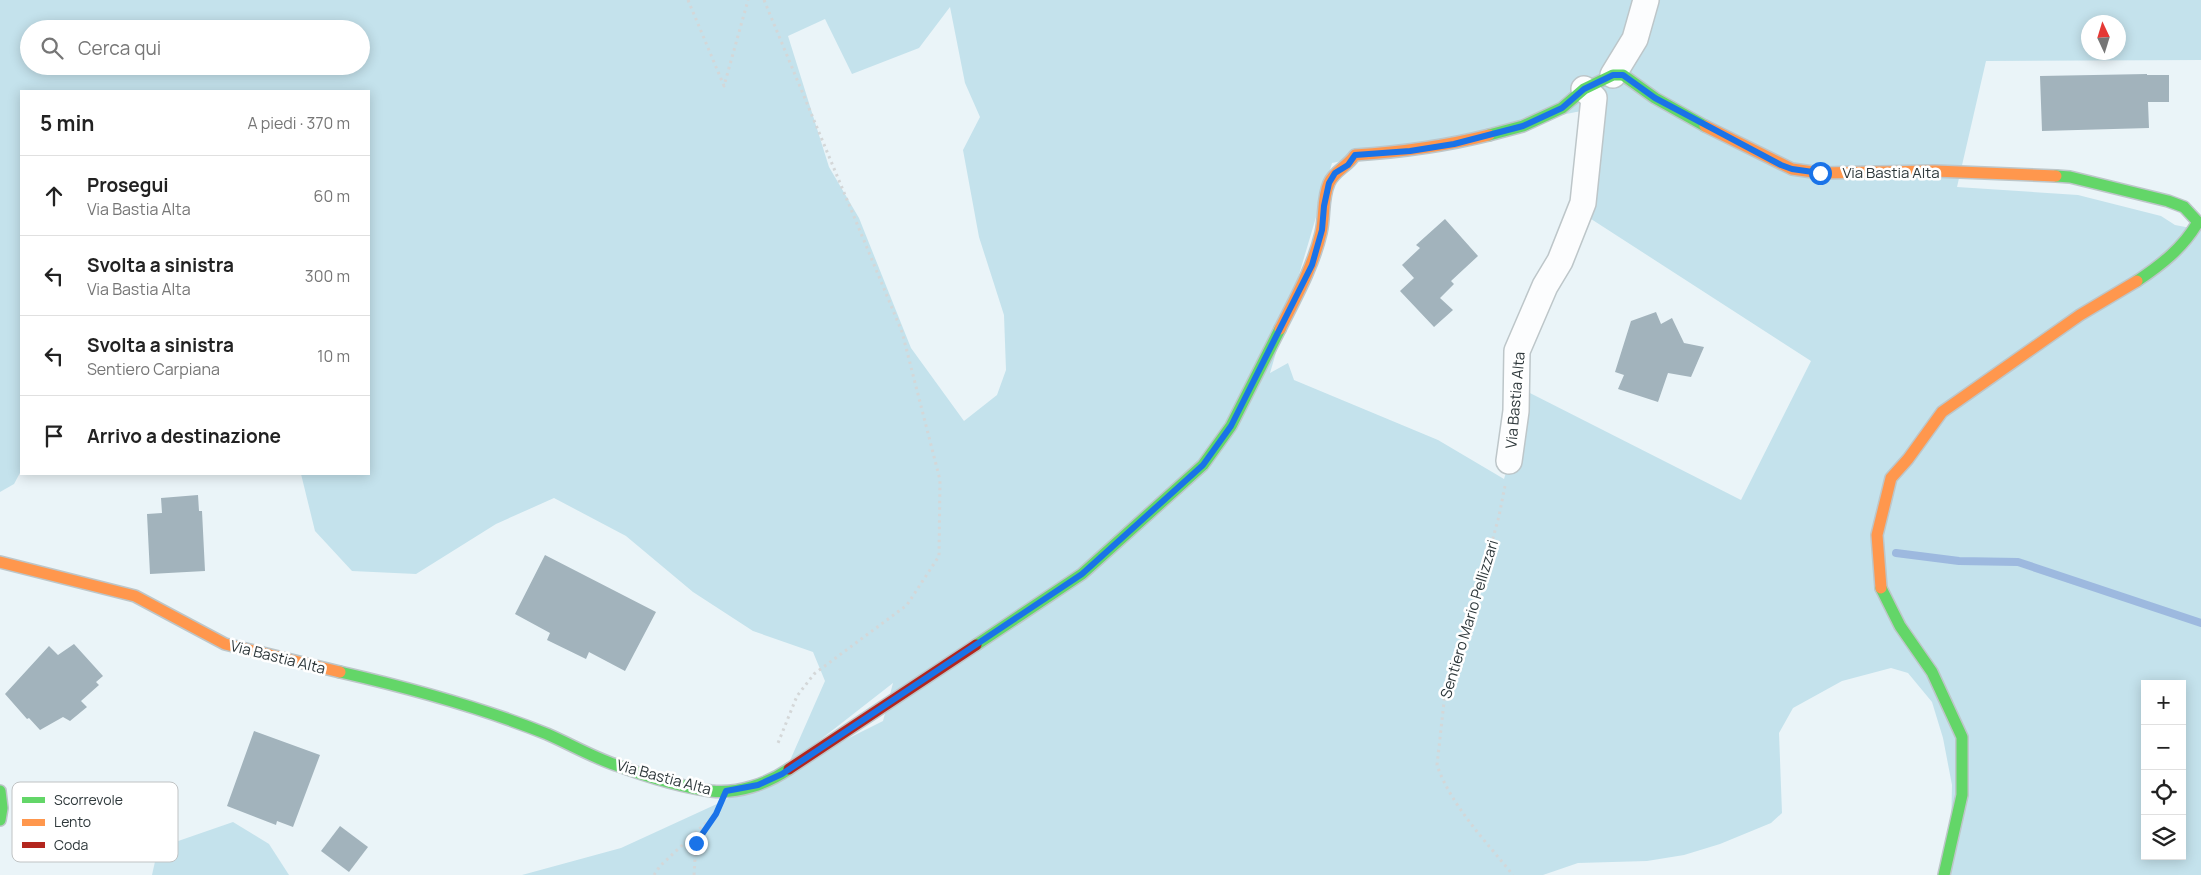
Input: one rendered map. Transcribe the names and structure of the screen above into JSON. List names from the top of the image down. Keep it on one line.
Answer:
{"streets":{"street":["Via Bastia Alta"],"path":["Sentiero Mario Pellizzari"]},"crossings":[["Via Bastia Alta","Sentiero Mario Pellizzari"]],"legend":["Scorrevole","Lento","Coda"],"north":"top","page":{"search":"Cerca qui","heading":["5 min","A piedi · 370 m"],"list":[["Prosegui","Via Bastia Alta","60 m"],["Svolta a sinistra","Via Bastia Alta","300 m"],["Svolta a sinistra","Sentiero Carpiana","10 m"],"Arrivo a destinazione"],"map_buttons":["+","−"]}}
